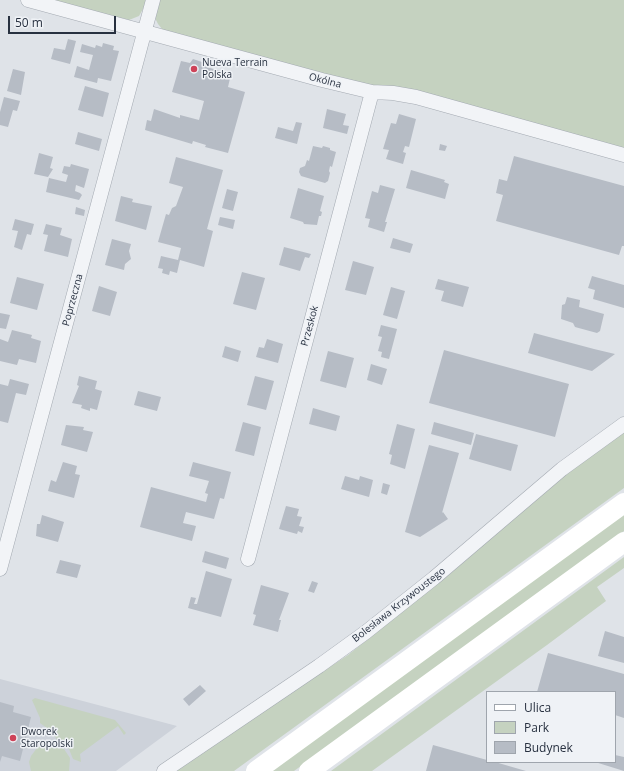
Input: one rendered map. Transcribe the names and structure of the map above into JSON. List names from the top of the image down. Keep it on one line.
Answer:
{"streets":{"street":["Okólna","Poprzeczna","Przeskok","Bolesława Krzywoustego"]},"crossings":[["Okólna","Poprzeczna"],["Okólna","Przeskok"]],"places":["Nueva Terrain Polska","Dworek Staropolski"],"legend":["Ulica","Park","Budynek"],"scale_bar":"50 m"}
